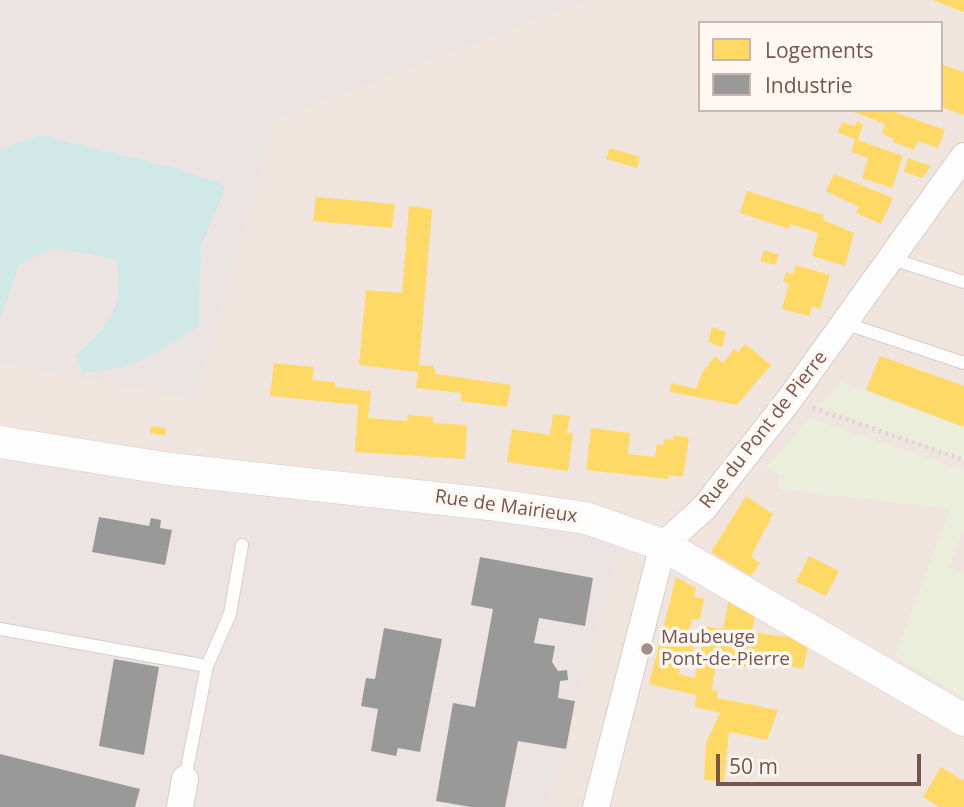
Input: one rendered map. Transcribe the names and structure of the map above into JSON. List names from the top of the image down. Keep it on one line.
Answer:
{"streets":{"street":["Rue du Pont de Pierre","Rue de Mairieux"]},"crossings":[["Rue du Pont de Pierre","Rue de Mairieux"]],"places":["Maubeuge Pont-de-Pierre"],"legend":["Logements","Industrie"],"scale_bar":"50 m"}
